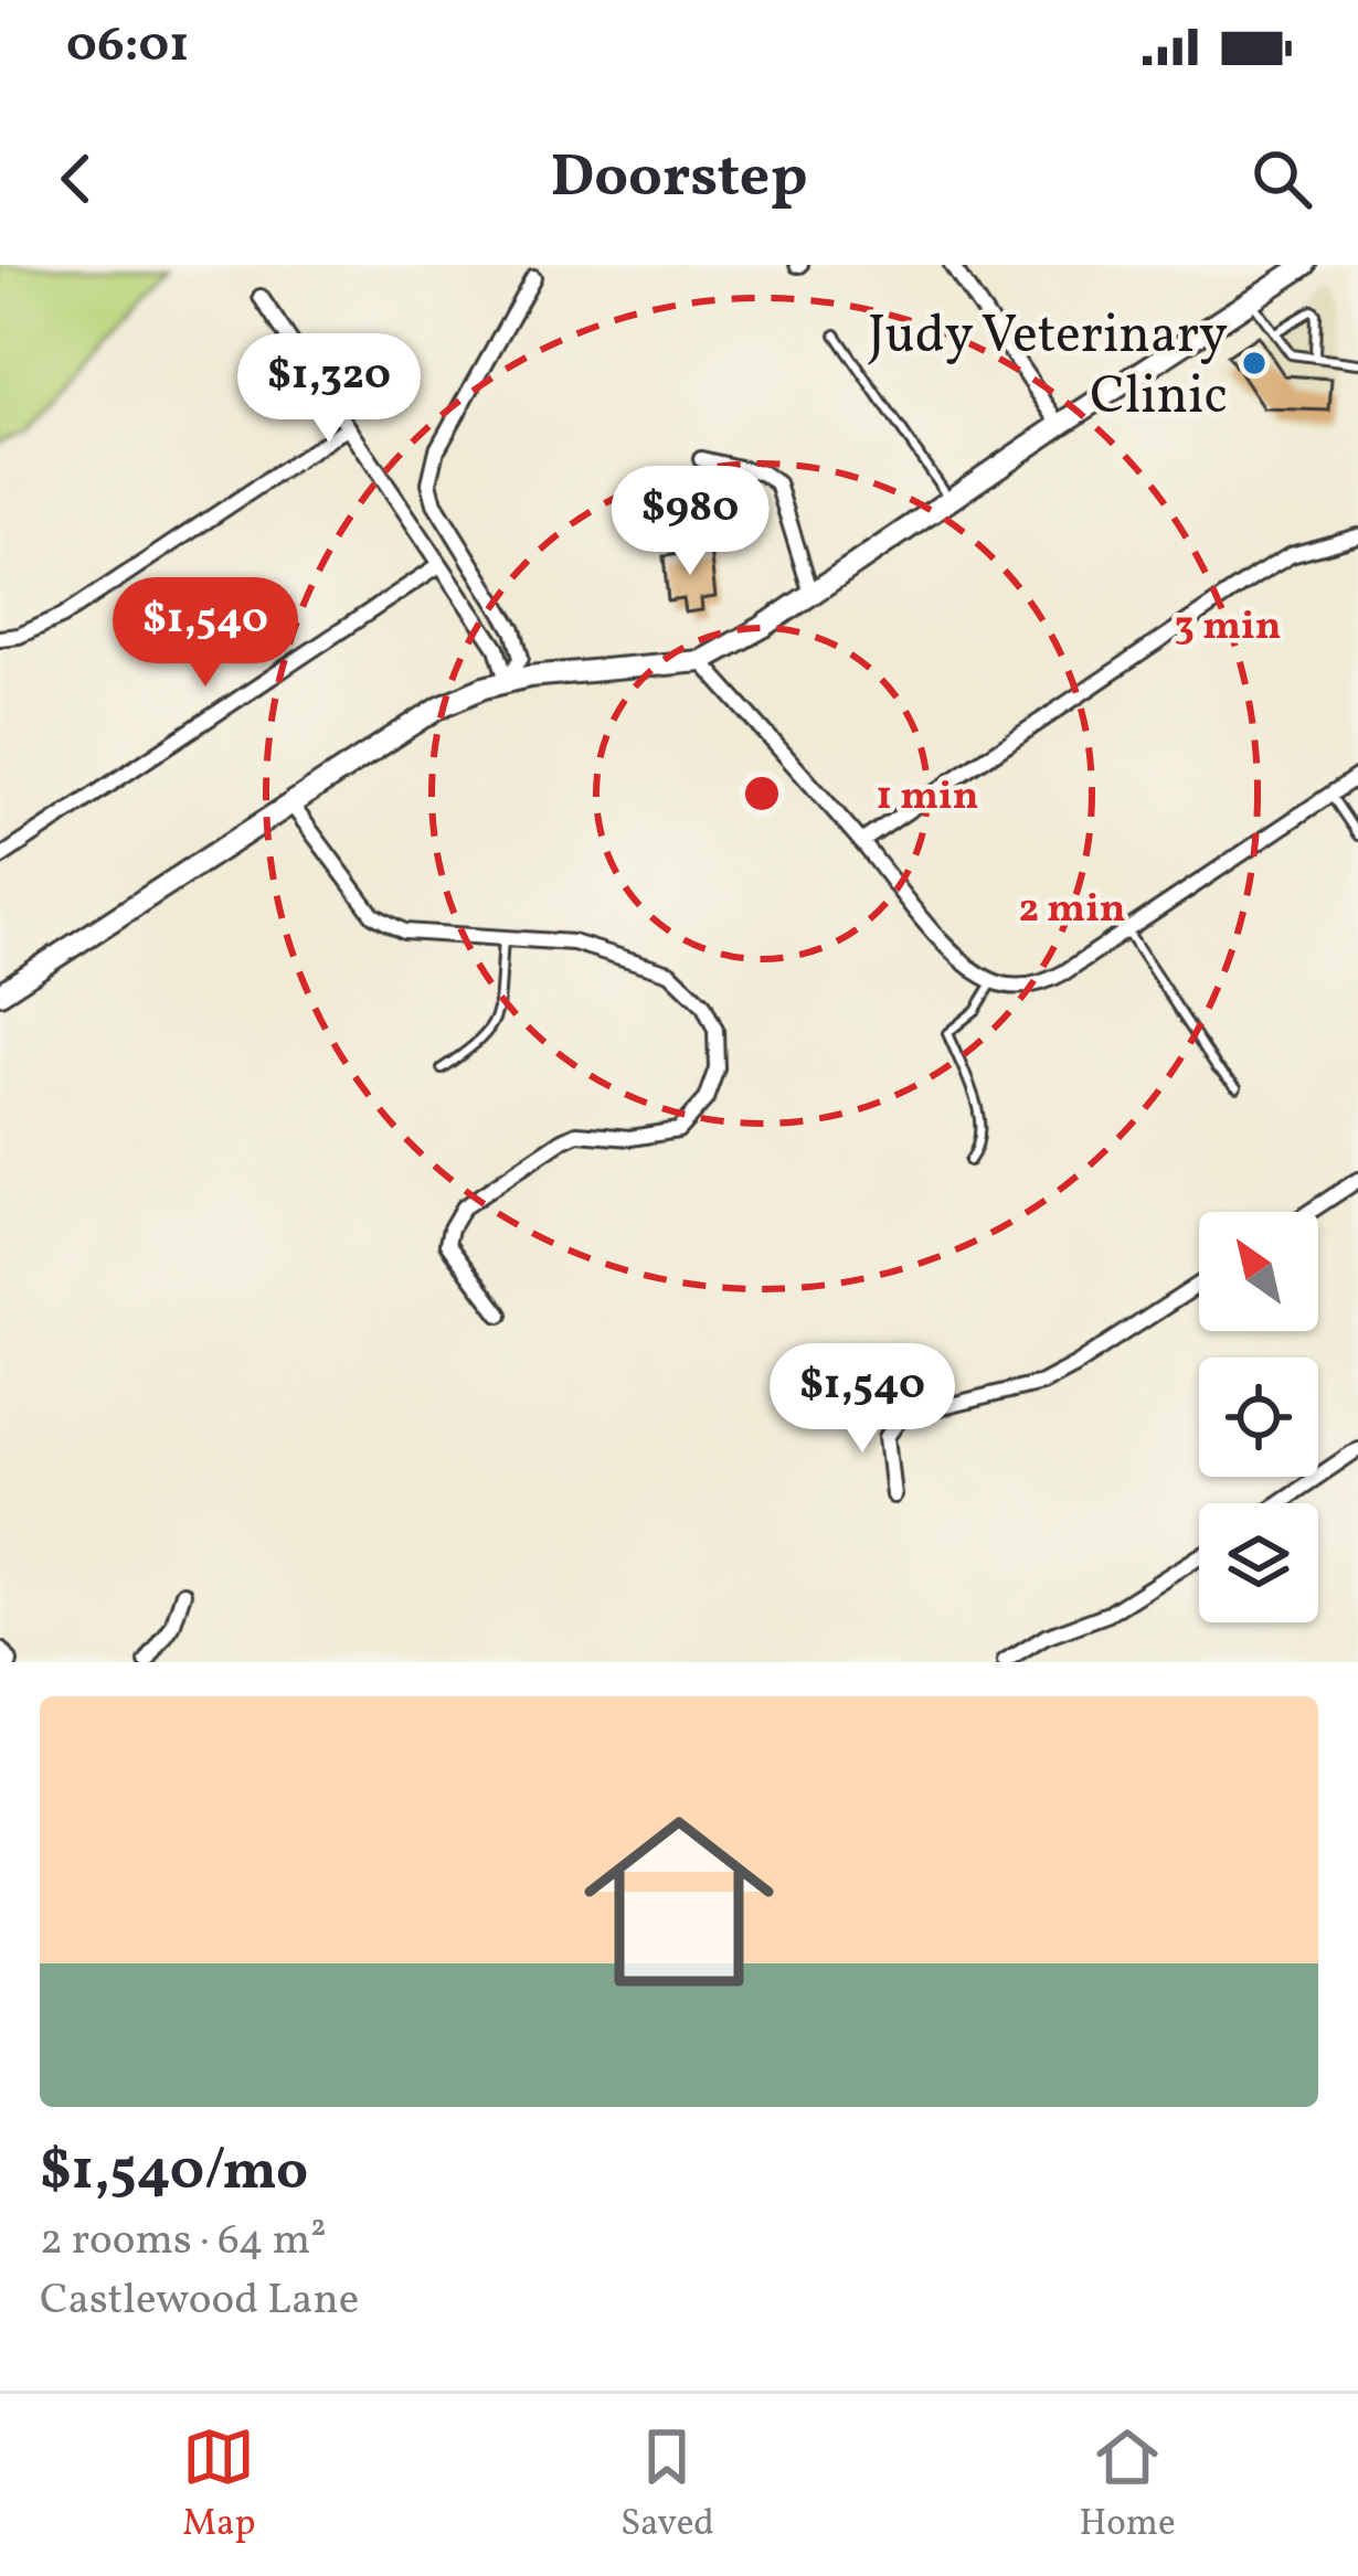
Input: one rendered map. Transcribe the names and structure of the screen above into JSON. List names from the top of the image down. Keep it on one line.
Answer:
{"places":["Judy Veterinary Clinic"],"north":"top left","page":{"status":"06:01","header":"Doorstep","price":["$1,320","$980","$1,540","$1,540"],"list":[{"name":"$1,540/mo","note":"2 rooms · 64 m² · Castlewood Lane"}],"tabs":["Map","Saved","Home"]},"rings":["3 min","1 min","2 min"]}
